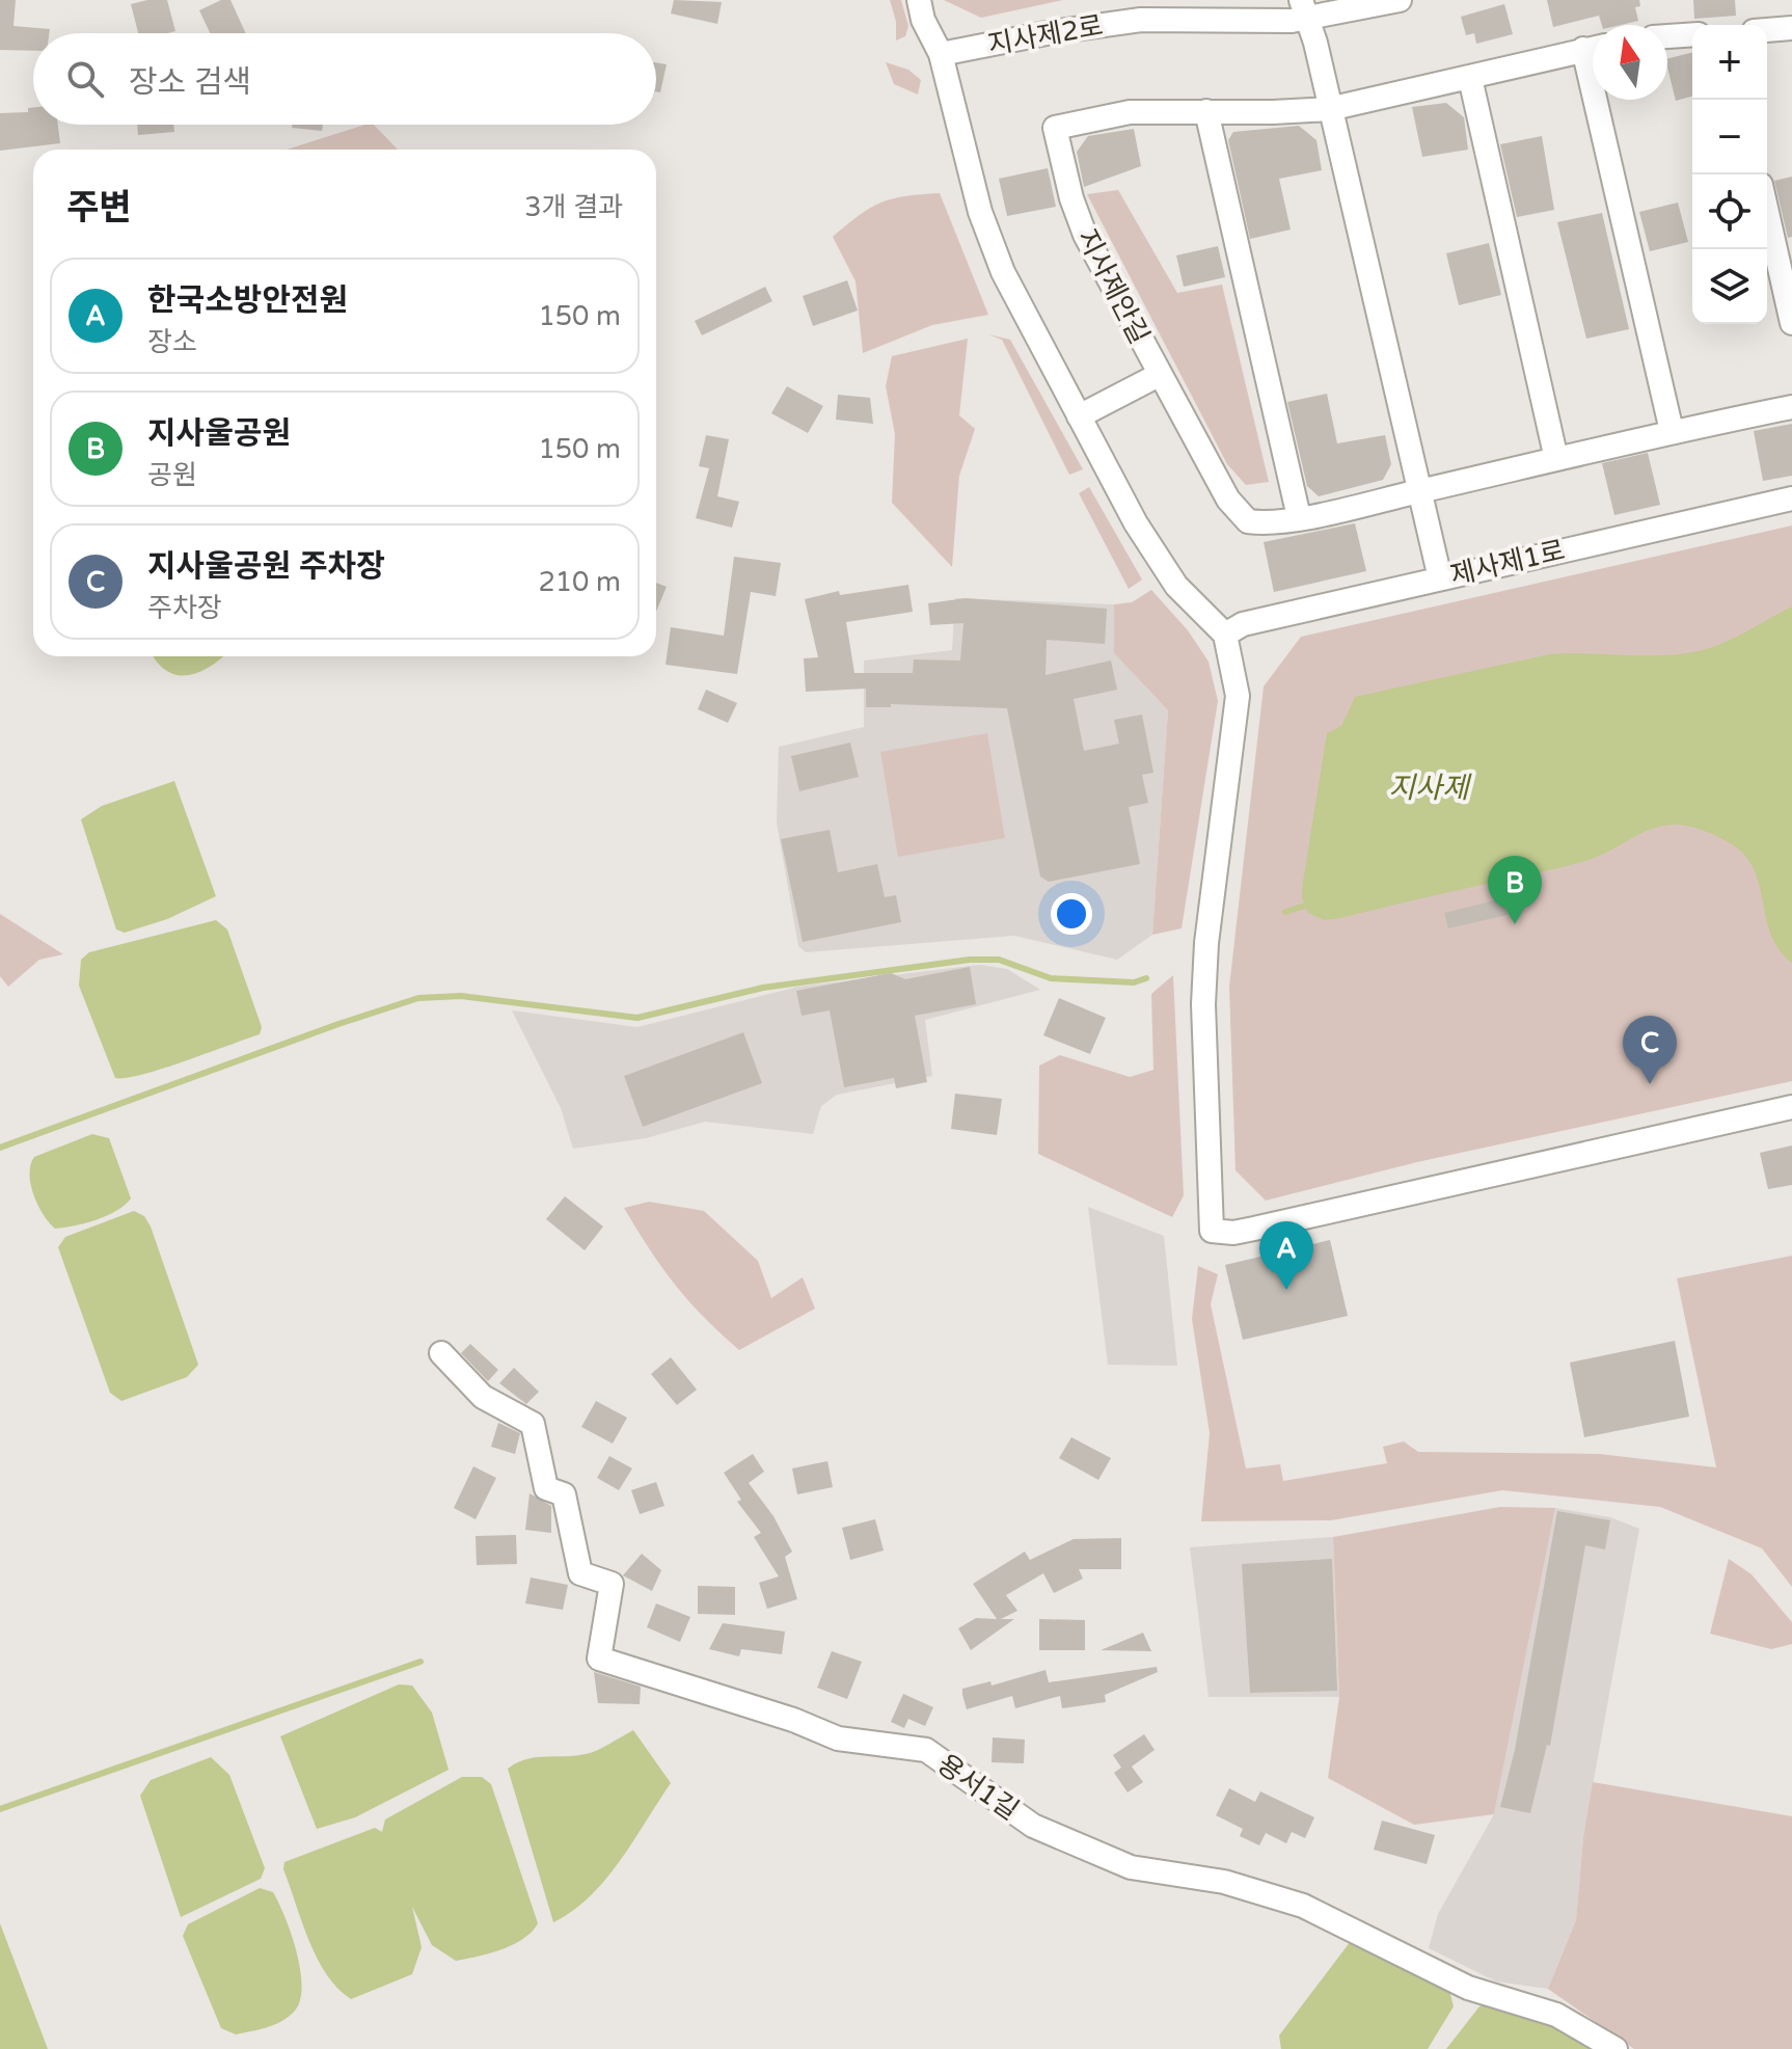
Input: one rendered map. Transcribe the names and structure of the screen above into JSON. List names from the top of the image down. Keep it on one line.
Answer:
{"streets":{"street":["지사제2로","지사제안길","제사제1로","용서1길"]},"water":["지사제"],"north":"top","page":{"map_buttons":["+","−"],"search":"장소 검색","heading":["주변","3개 결과"],"list":[{"mark":"A","name":"한국소방안전원","note":"장소","value":"150 m"},{"mark":"B","name":"지사울공원","note":"공원","value":"150 m"},{"mark":"C","name":"지사울공원 주차장","note":"주차장","value":"210 m"}],"pins":["B","C","A"]}}
